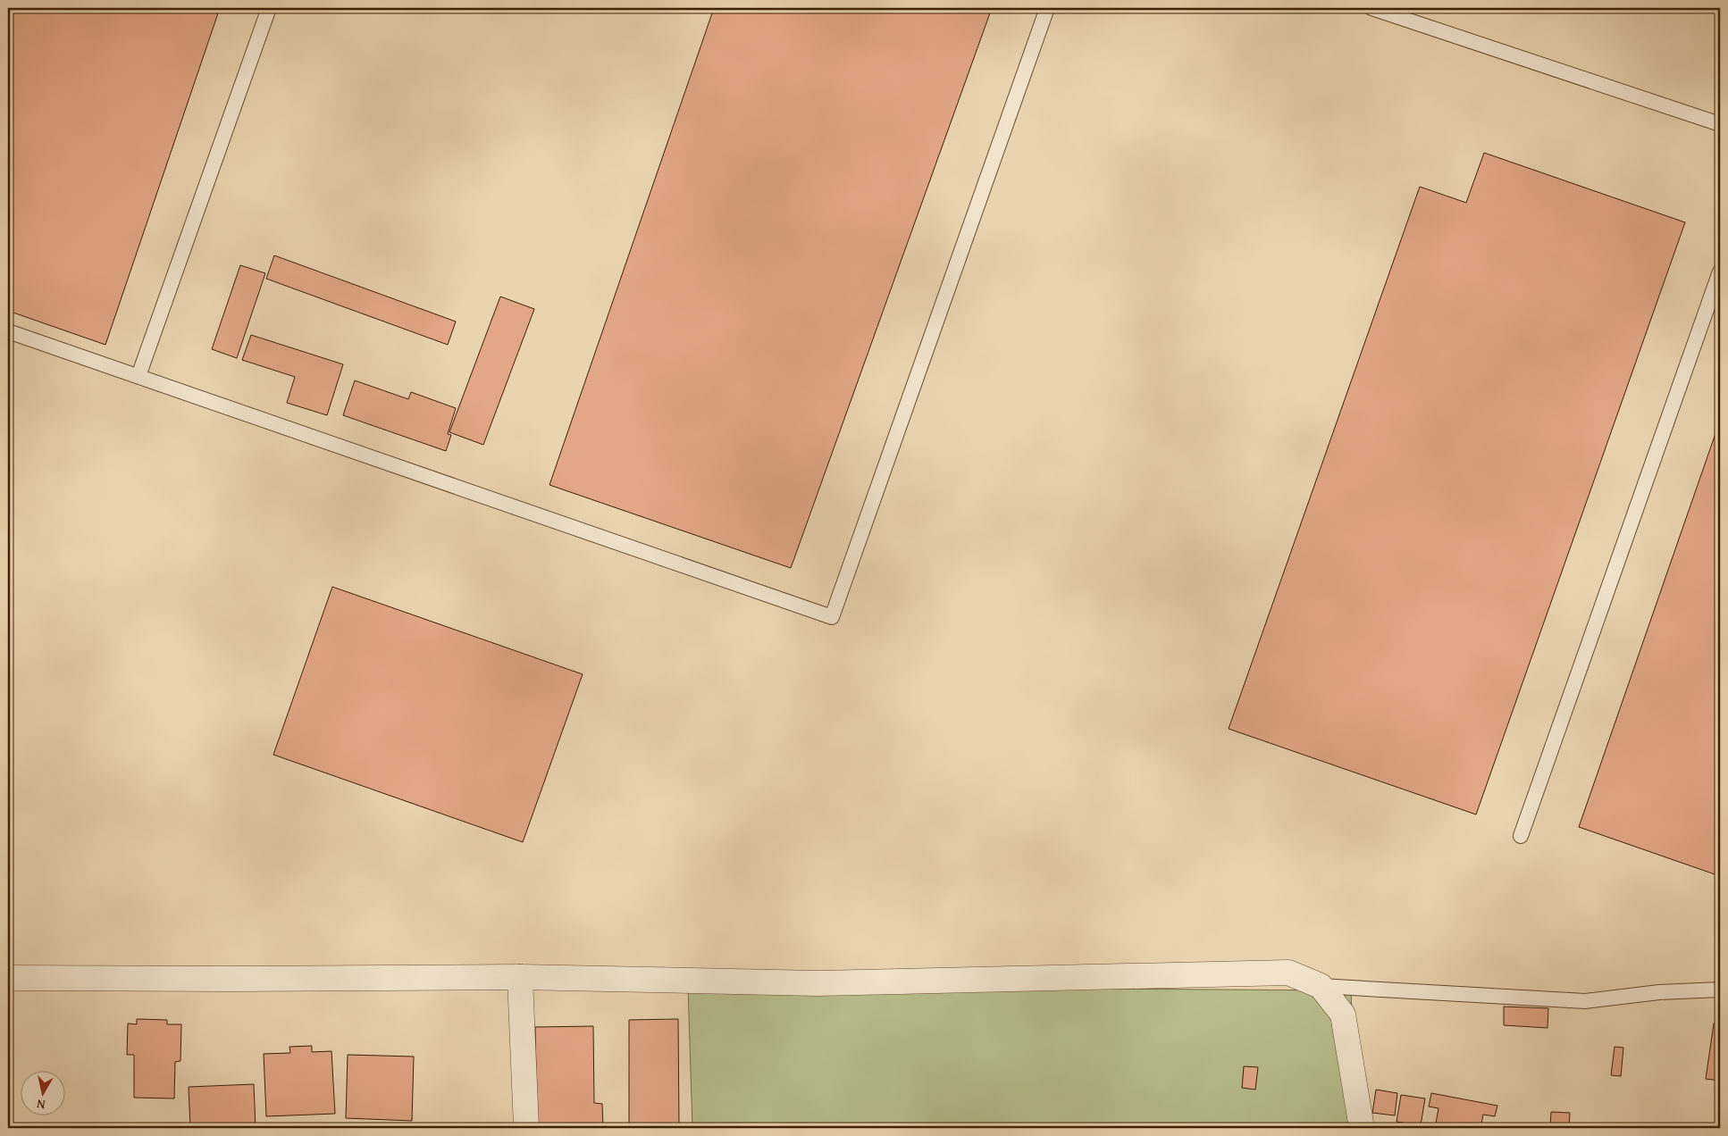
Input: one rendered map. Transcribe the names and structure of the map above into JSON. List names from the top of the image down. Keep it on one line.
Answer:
{"north":"bottom"}
